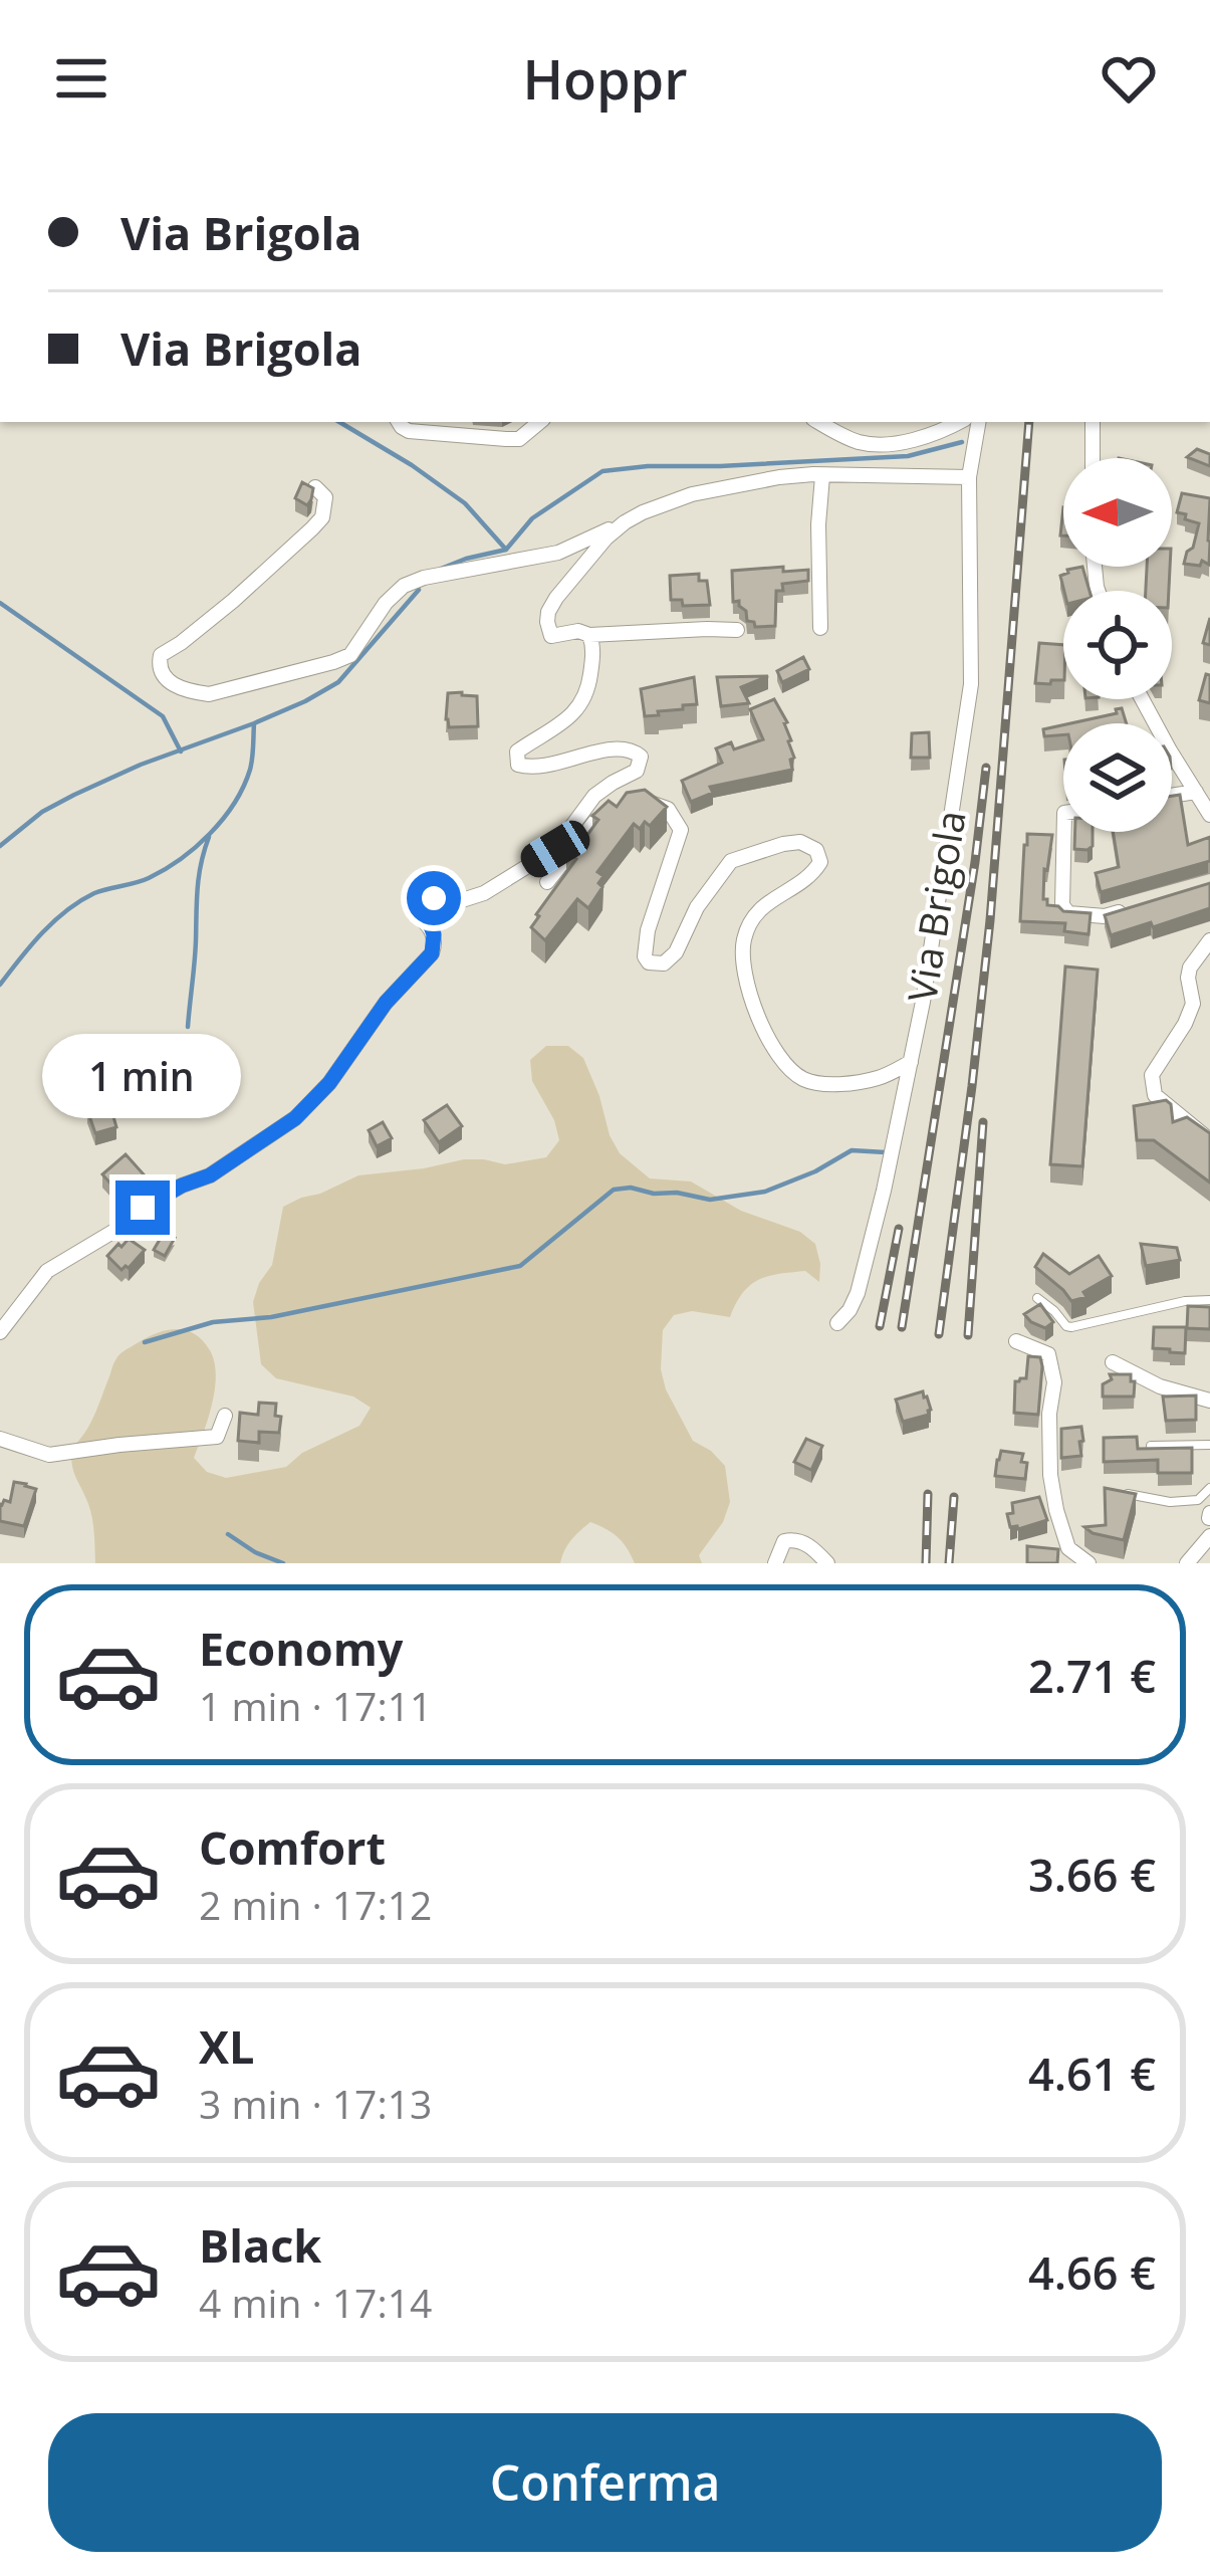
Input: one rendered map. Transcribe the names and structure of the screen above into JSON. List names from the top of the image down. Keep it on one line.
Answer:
{"streets":{"street":["Via Brigola"]},"north":"left","page":{"header":"Hoppr","banner":["Via Brigola","Via Brigola"],"bubble":"1 min","list":[{"name":"Economy","note":"1 min · 17:11","value":"2.71 €"},{"name":"Comfort","note":"2 min · 17:12","value":"3.66 €"},{"name":"XL","note":"3 min · 17:13","value":"4.61 €"},{"name":"Black","note":"4 min · 17:14","value":"4.66 €"}],"buttons":"Conferma"}}
